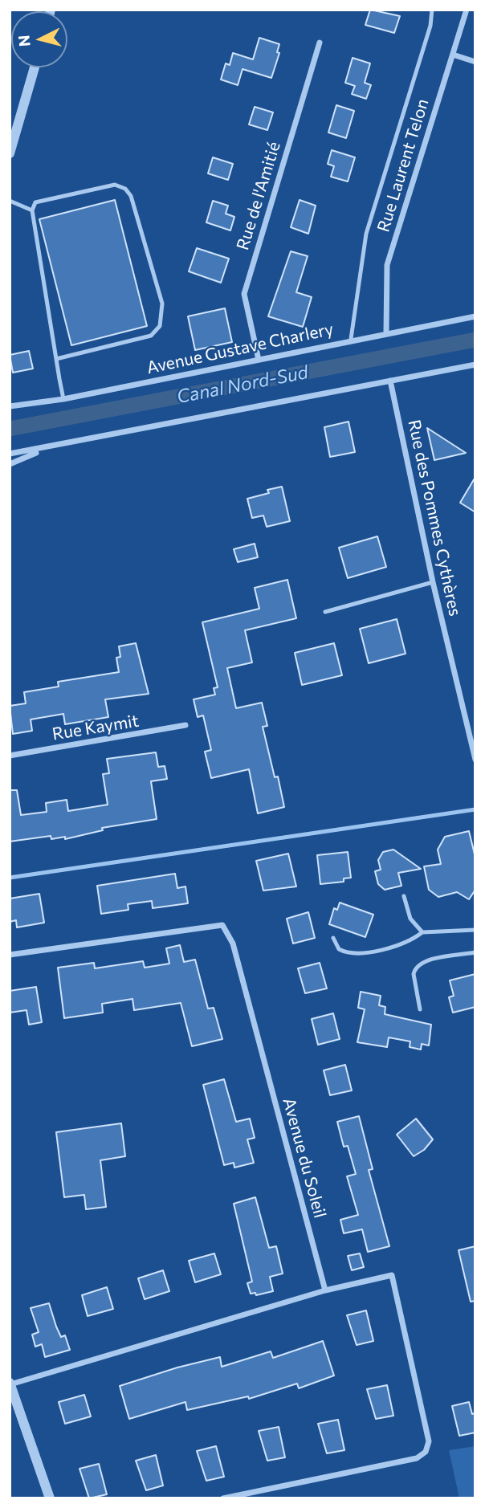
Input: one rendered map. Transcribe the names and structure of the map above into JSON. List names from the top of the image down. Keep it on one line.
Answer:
{"streets":{"street":["Rue Laurent Telon","Rue de l'Amitié","Avenue Gustave Charlery","Rue des Pommes Cythères","Rue Kaymit","Avenue du Soleil"]},"crossings":[["Rue Laurent Telon","Avenue Gustave Charlery"],["Rue de l'Amitié","Avenue Gustave Charlery"]],"water":["Canal Nord-Sud"],"north":"left"}
